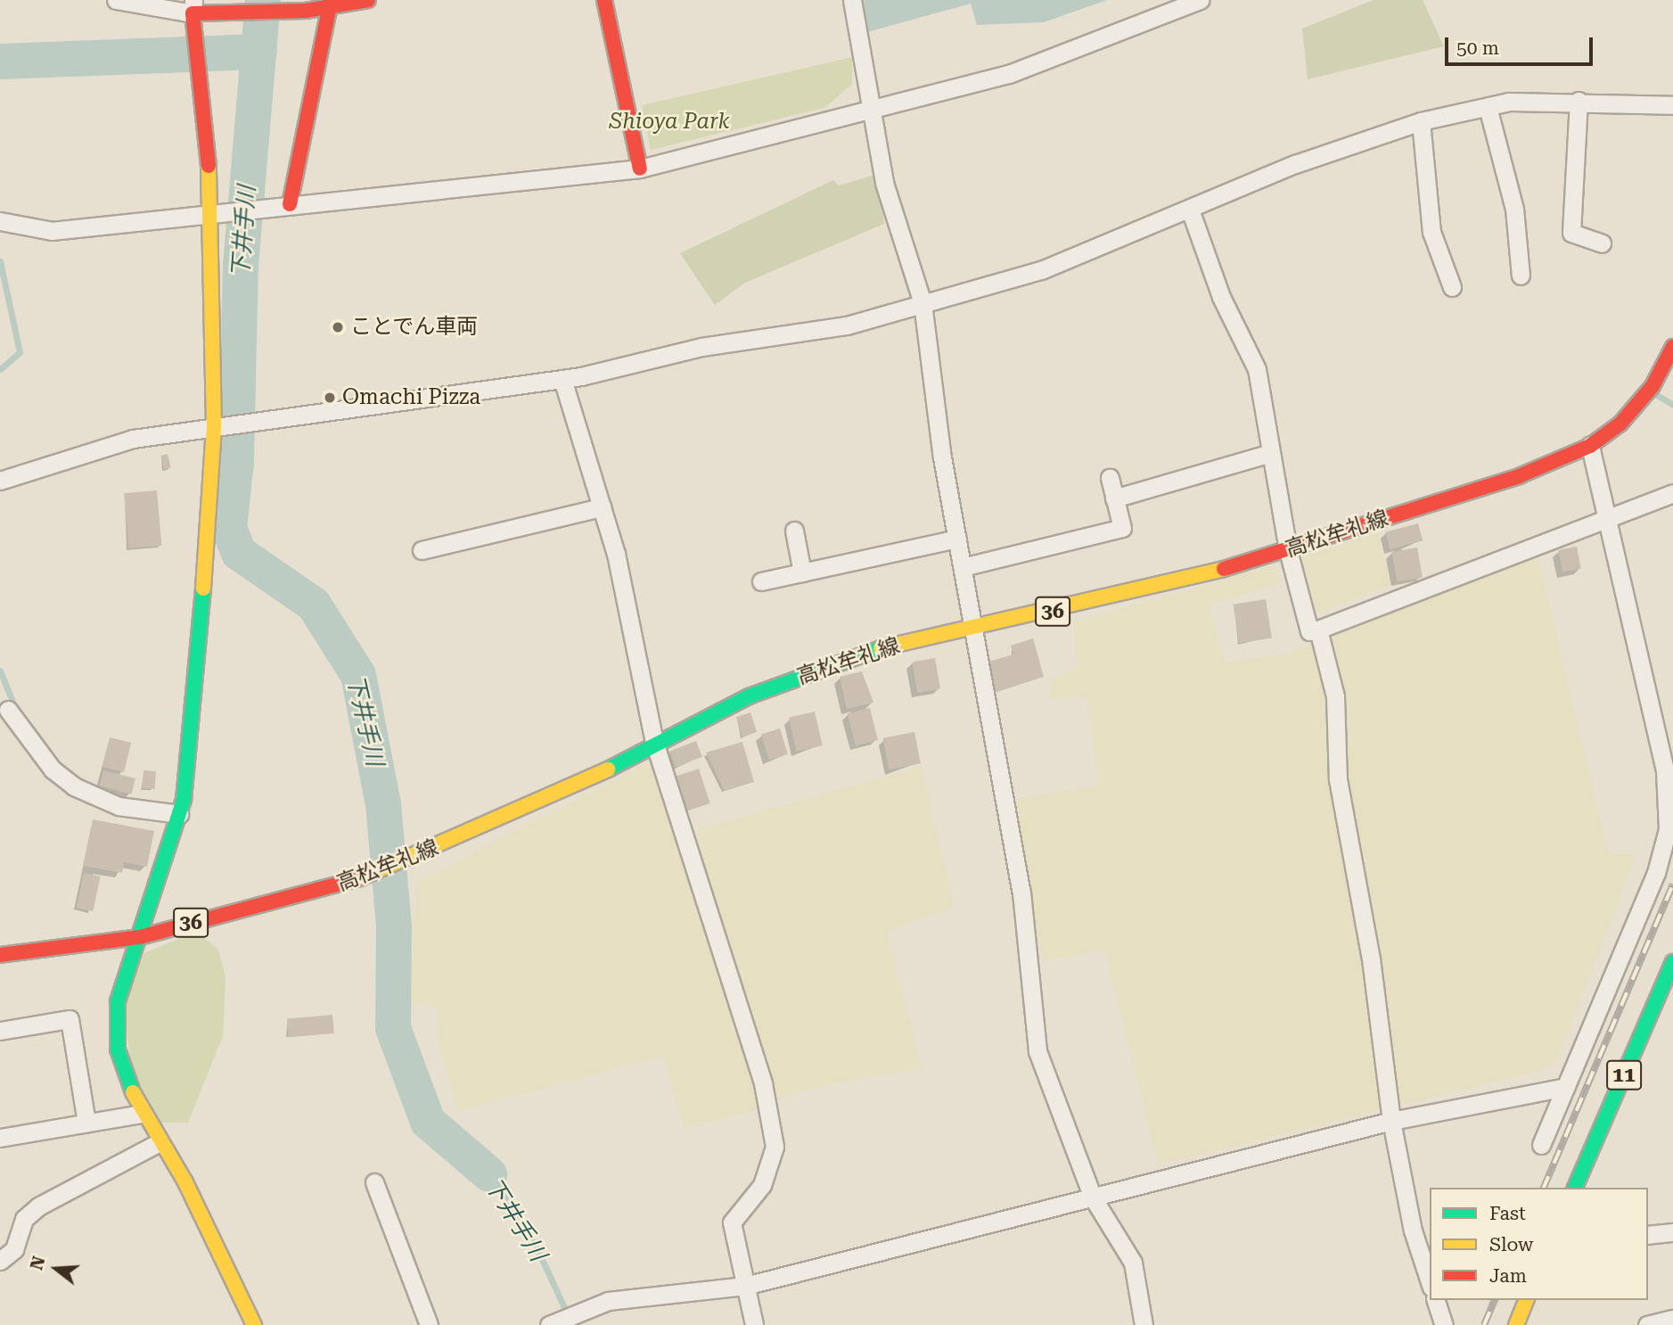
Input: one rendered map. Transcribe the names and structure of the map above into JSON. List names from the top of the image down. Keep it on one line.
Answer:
{"streets":{"main road":["高松牟礼線","36","11"]},"water":["下井手川"],"parks":["Shioya Park"],"places":["ことでん車両","Omachi Pizza"],"legend":["Fast","Slow","Jam"],"scale_bar":"50 m","north":"left"}
